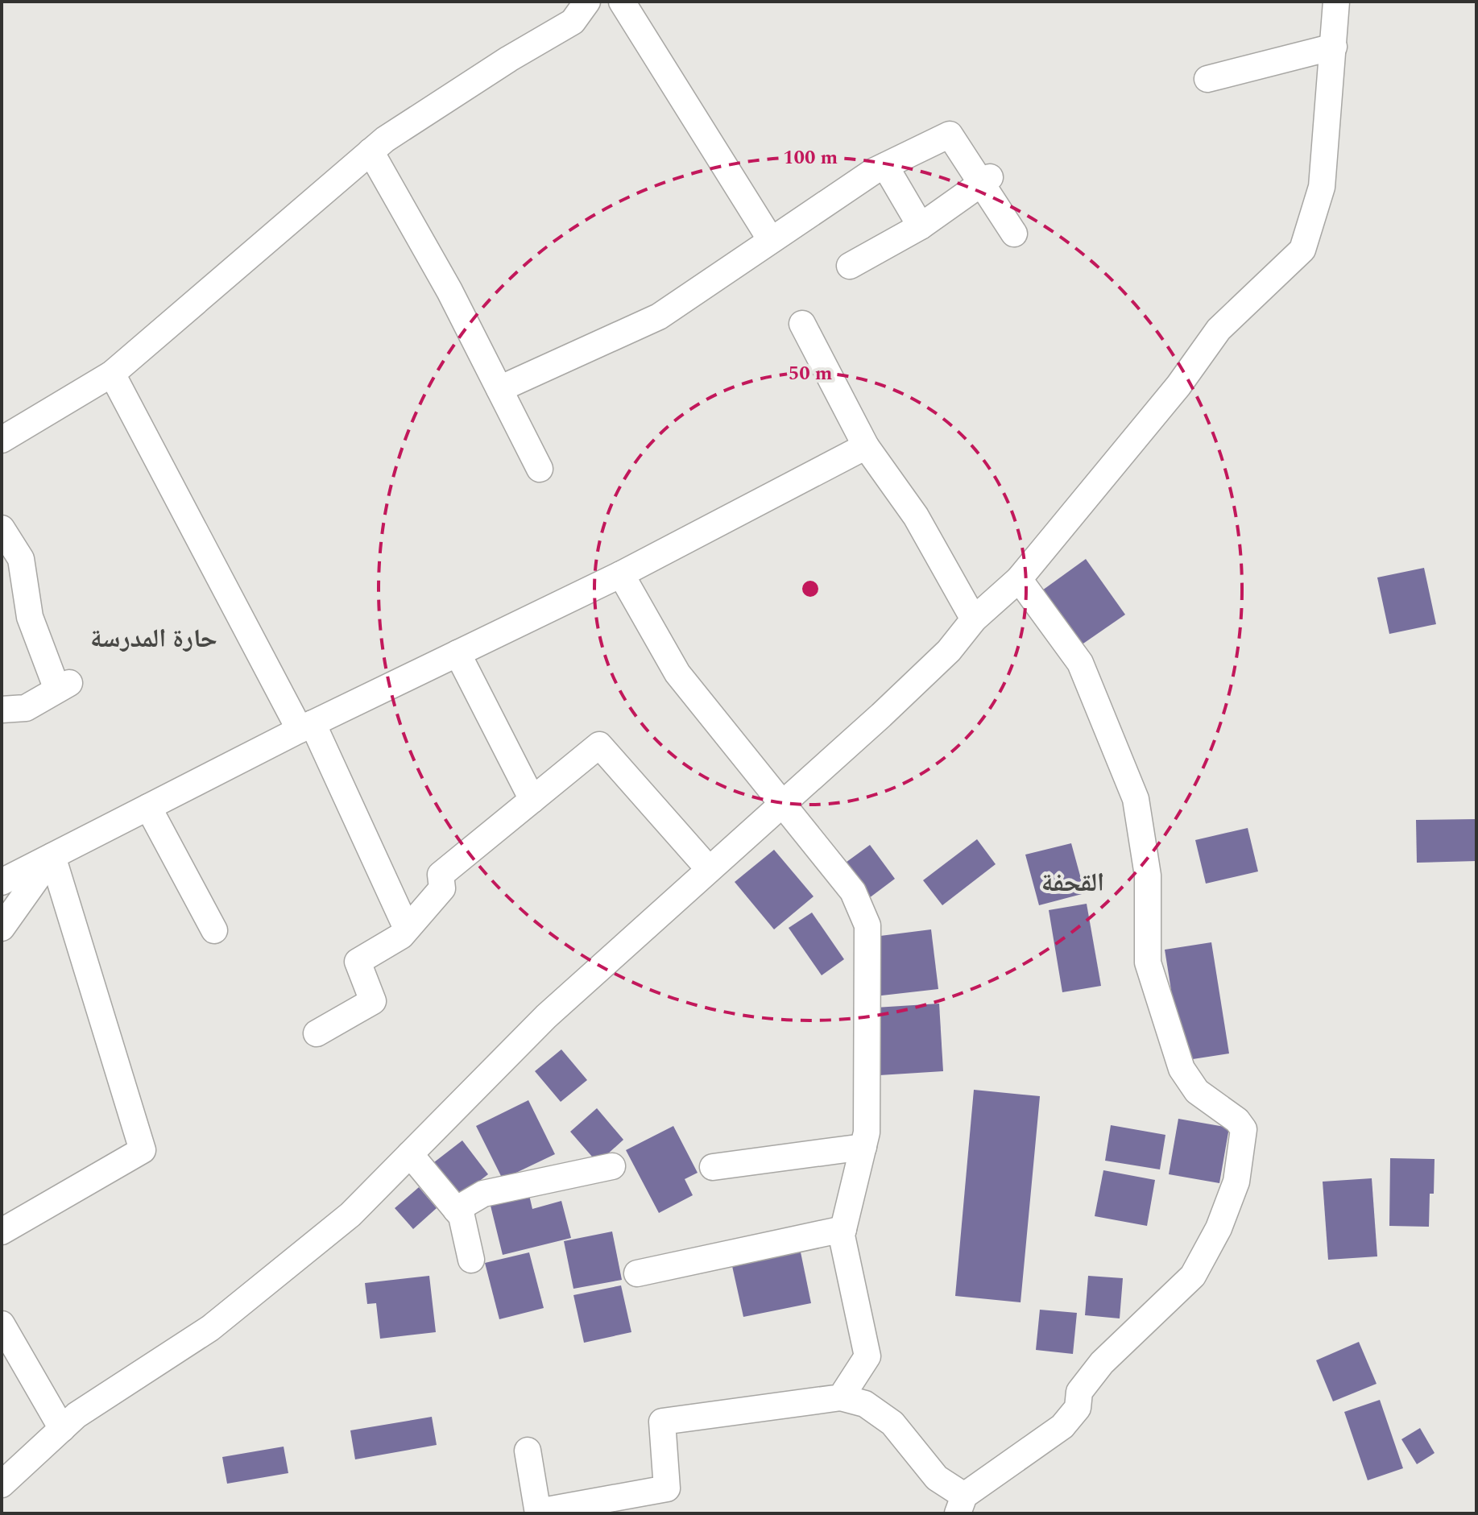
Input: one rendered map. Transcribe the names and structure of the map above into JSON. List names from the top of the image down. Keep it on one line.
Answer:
{"districts":["حارة المدرسة","القحفة"],"rings":["100 m","50 m"]}
